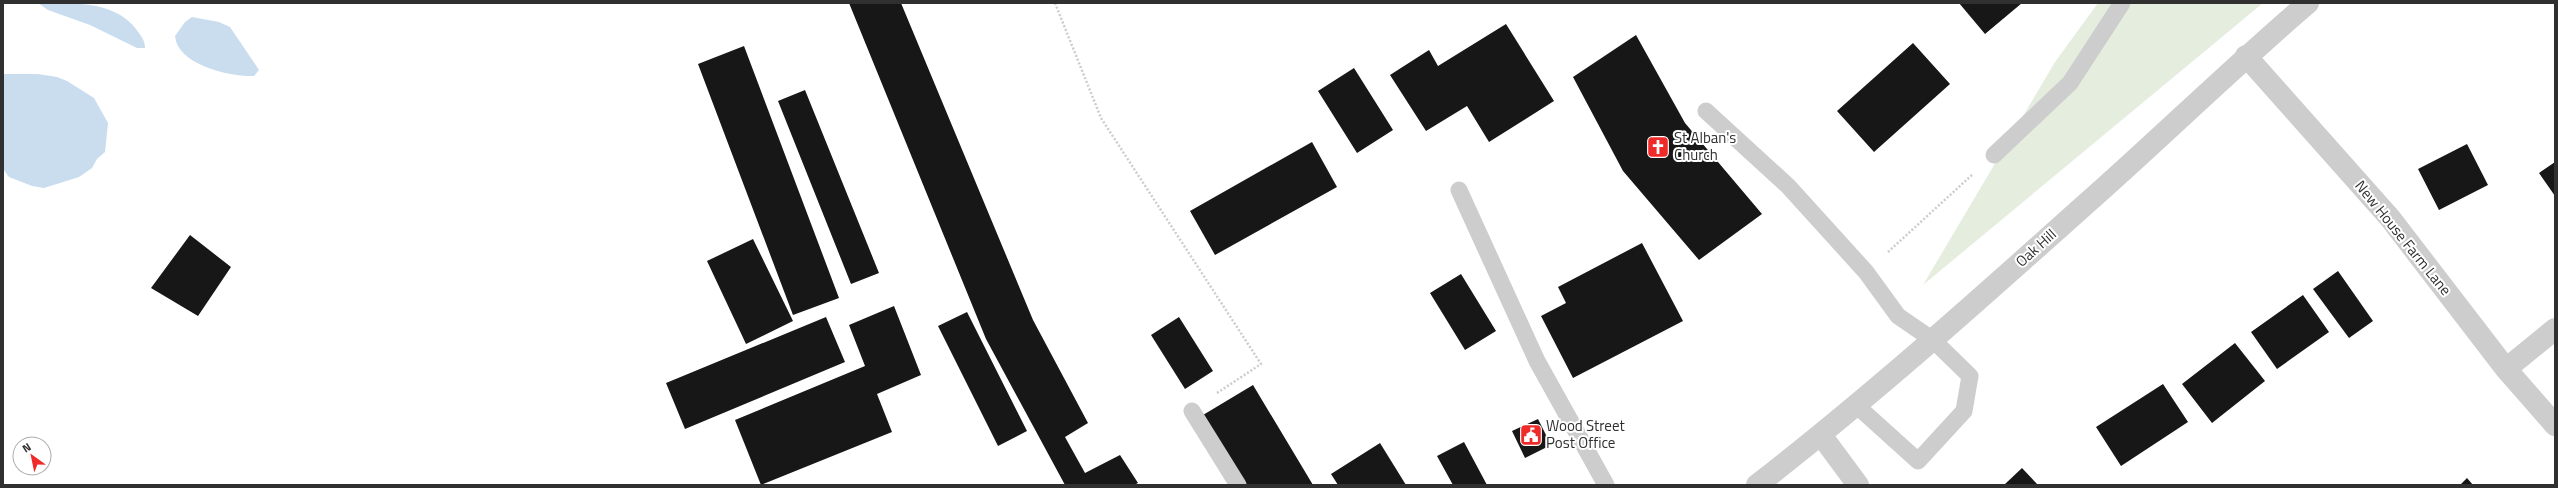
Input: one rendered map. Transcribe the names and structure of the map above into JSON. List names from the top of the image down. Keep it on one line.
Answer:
{"streets":{"street":["New House Farm Lane","Oak Hill"]},"crossings":[["New House Farm Lane","Oak Hill"]],"places":{"church":["St Alban's Church"],"public building":["Wood Street Post Office"]},"north":"top left"}
